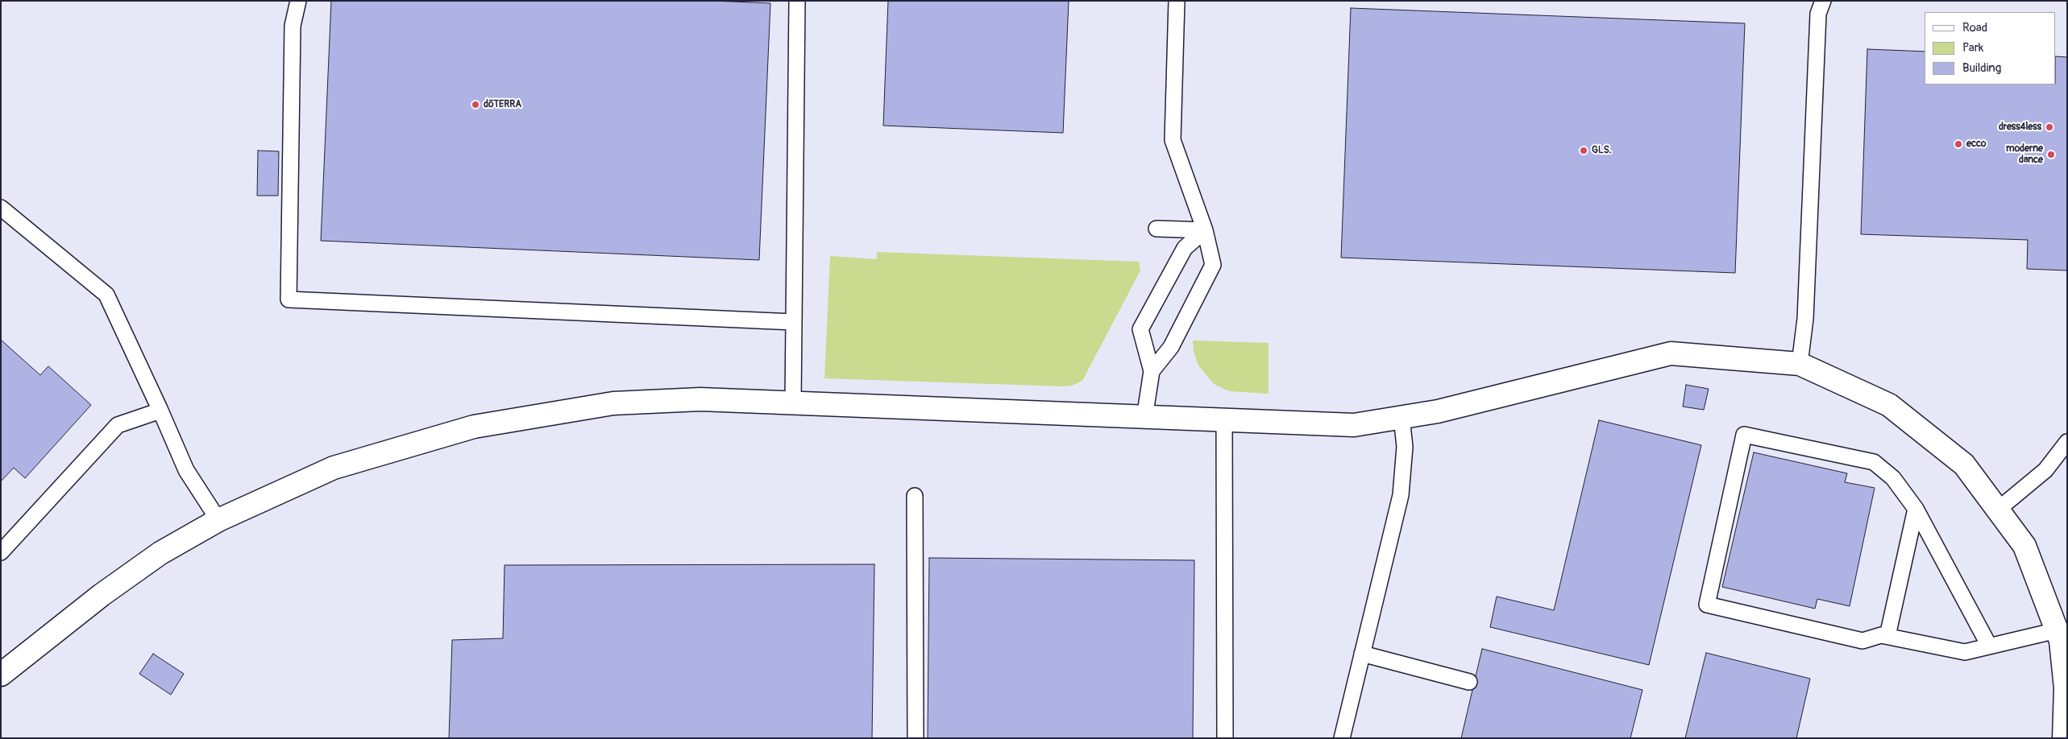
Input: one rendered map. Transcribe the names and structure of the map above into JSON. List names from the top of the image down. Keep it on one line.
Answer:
{"places":["dōTERRA","dress4less","ecco","GLS.","moderne dance"],"legend":["Road","Park","Building"]}
